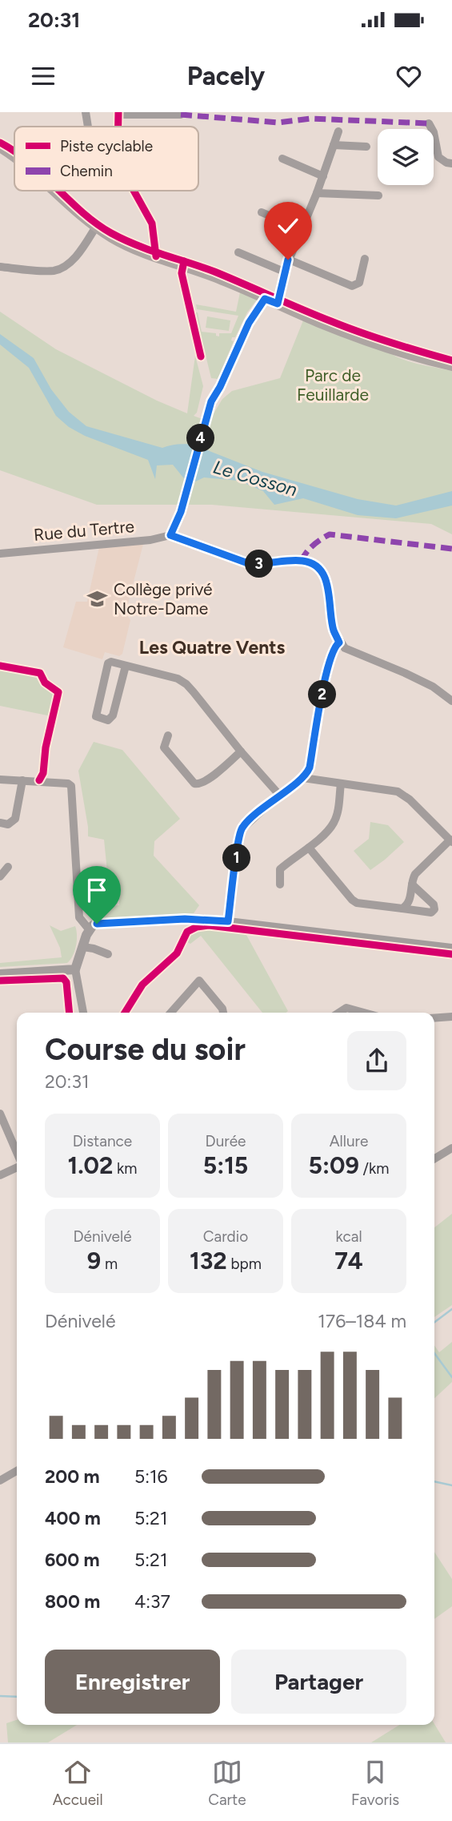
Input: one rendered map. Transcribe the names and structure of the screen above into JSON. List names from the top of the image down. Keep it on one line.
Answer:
{"streets":{"street":["Rue du Tertre"]},"districts":["Les Quatre Vents"],"water":["Le Cosson"],"parks":["Parc de Feuillarde"],"places":{"school or university":["Collège privé Notre-Dame"]},"legend":["Piste cyclable","Chemin"],"page":{"status":"20:31","header":"Pacely","pins":["4","3","2","1"],"heading":["Course du soir","20:31"],"stats":[["Distance","1.02 km"],["Durée","5:15"],["Allure","5:09 /km"],["Dénivelé","9 m"],["Cardio","132 bpm"],["kcal","74"]],"chart":["Dénivelé","176–184 m"],"list":[{"name":"200 m","note":"5:16"},{"name":"400 m","note":"5:21"},{"name":"600 m","note":"5:21"},{"name":"800 m","note":"4:37"}],"buttons":["Enregistrer","Partager"],"tabs":["Accueil","Carte","Favoris"]}}
